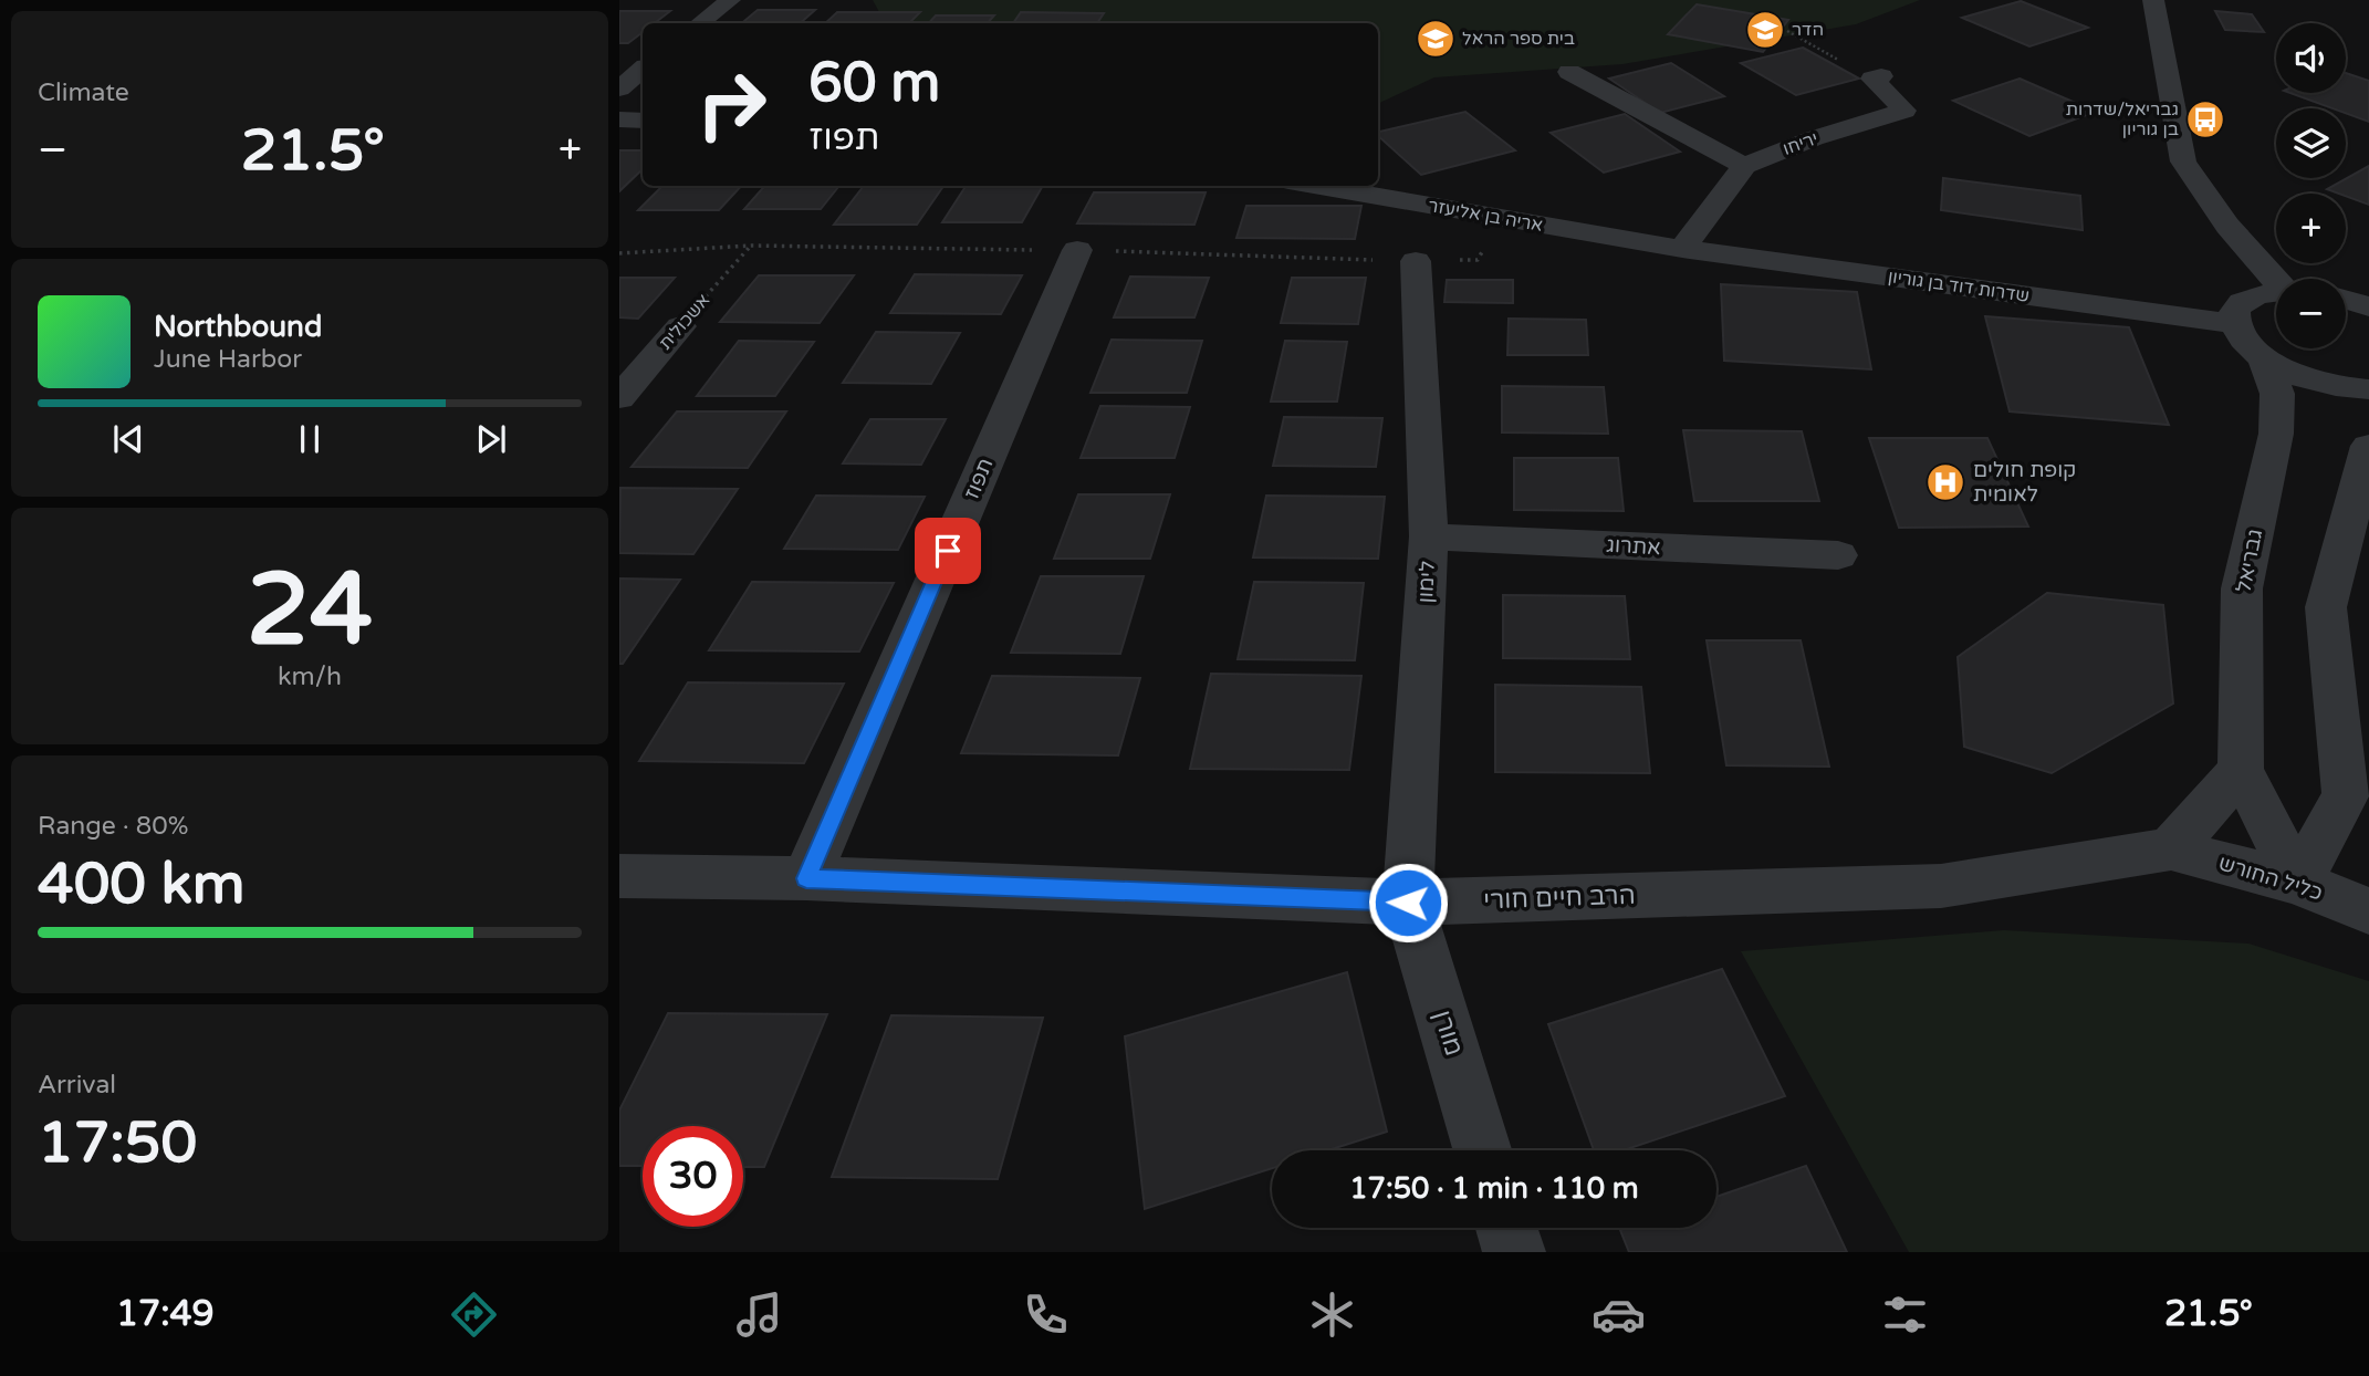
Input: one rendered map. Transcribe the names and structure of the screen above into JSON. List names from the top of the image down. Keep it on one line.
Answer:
{"streets":{"street":["יריחו","אריה בן אליעזר","שדרות דוד בן גוריון","אשכולית","תפוז","אתרוג","גבריאל","לימון","כליל החורש","הרב חיים חורי","מורן"]},"crossings":[["אריה בן אליעזר","שדרות דוד בן גוריון"],["תפוז","הרב חיים חורי"],["אתרוג","לימון"],["גבריאל","כליל החורש"],["לימון","הרב חיים חורי"],["לימון","מורן"],["כליל החורש","הרב חיים חורי"],["הרב חיים חורי","מורן"]],"places":{"school or university":["הדר","בית ספר הראל"],"bus stop":["גבריאל/שדרות בן גוריון"],"hospital":["קופת חולים לאומית"]},"page":{"tile":["Climate",["24","km/h"],["Range · 80%","400 km"],["Arrival","17:50"]],"map_buttons":["+","−"],"turn":["60 m","תפוז"],"heat":["−","21.5°","+"],"song":["Northbound","June Harbor"],"limit":"30","trip":"17:50 · 1 min · 110 m","tabs":["17:49","21.5°"]}}
